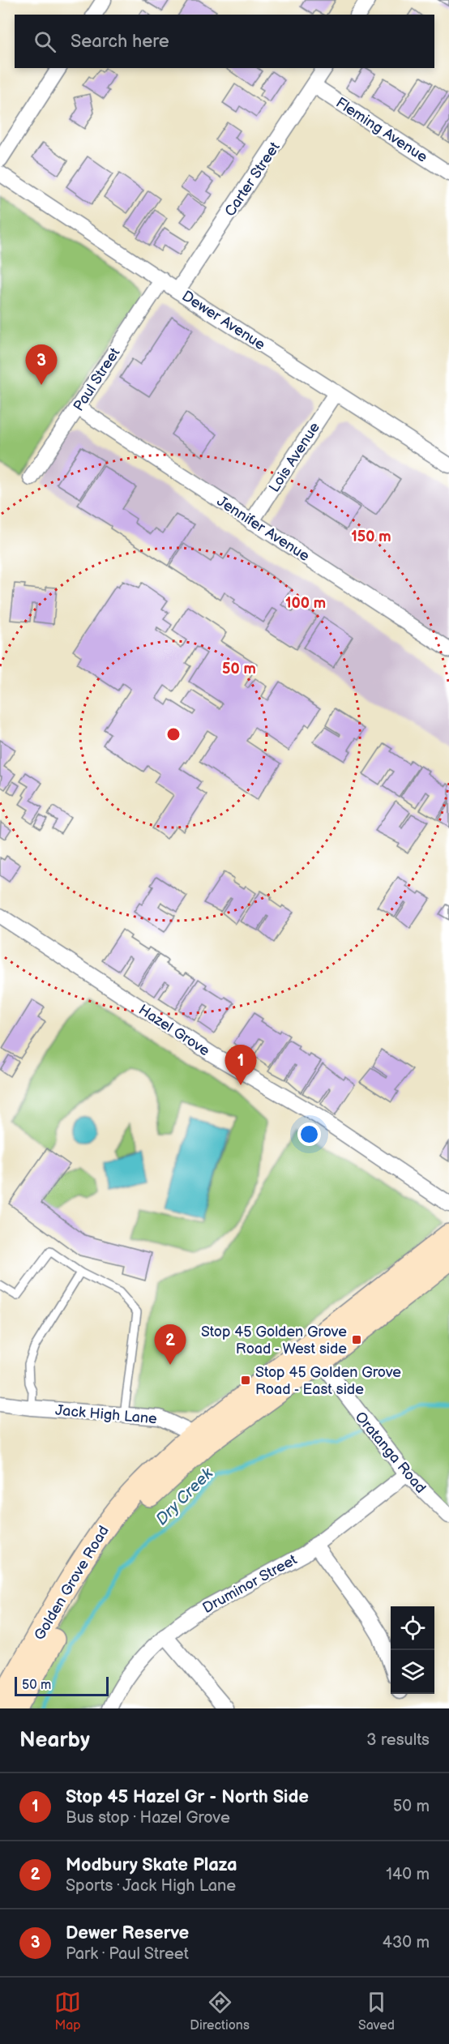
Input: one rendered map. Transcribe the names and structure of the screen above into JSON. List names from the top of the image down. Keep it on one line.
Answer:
{"streets":{"main road":["Golden Grove Road"],"street":["Fleming Avenue","Carter Street","Dewer Avenue","Paul Street","Lois Avenue","Jennifer Avenue","Hazel Grove","Jack High Lane","Oratanga Road","Druminor Street"]},"crossings":[["Fleming Avenue","Carter Street"],["Carter Street","Dewer Avenue"],["Dewer Avenue","Paul Street"],["Dewer Avenue","Lois Avenue"],["Paul Street","Jennifer Avenue"],["Lois Avenue","Jennifer Avenue"],["Jack High Lane","Golden Grove Road"],["Oratanga Road","Golden Grove Road"],["Oratanga Road","Druminor Street"]],"water":["Dry Creek"],"places":{"transit":["Stop 45 Golden Grove Road - West side","Stop 45 Golden Grove Road - East side"]},"scale_bar":"50 m","page":{"search":"Search here","pins":["3","1","2"],"scale":"50 m","heading":["Nearby","3 results"],"list":[{"mark":"1","name":"Stop 45 Hazel Gr - North Side","note":"Bus stop · Hazel Grove","value":"50 m"},{"mark":"2","name":"Modbury Skate Plaza","note":"Sports · Jack High Lane","value":"140 m"},{"mark":"3","name":"Dewer Reserve","note":"Park · Paul Street","value":"430 m"}],"nav":["Map","Directions","Saved"]},"rings":["150 m","100 m","50 m"]}
